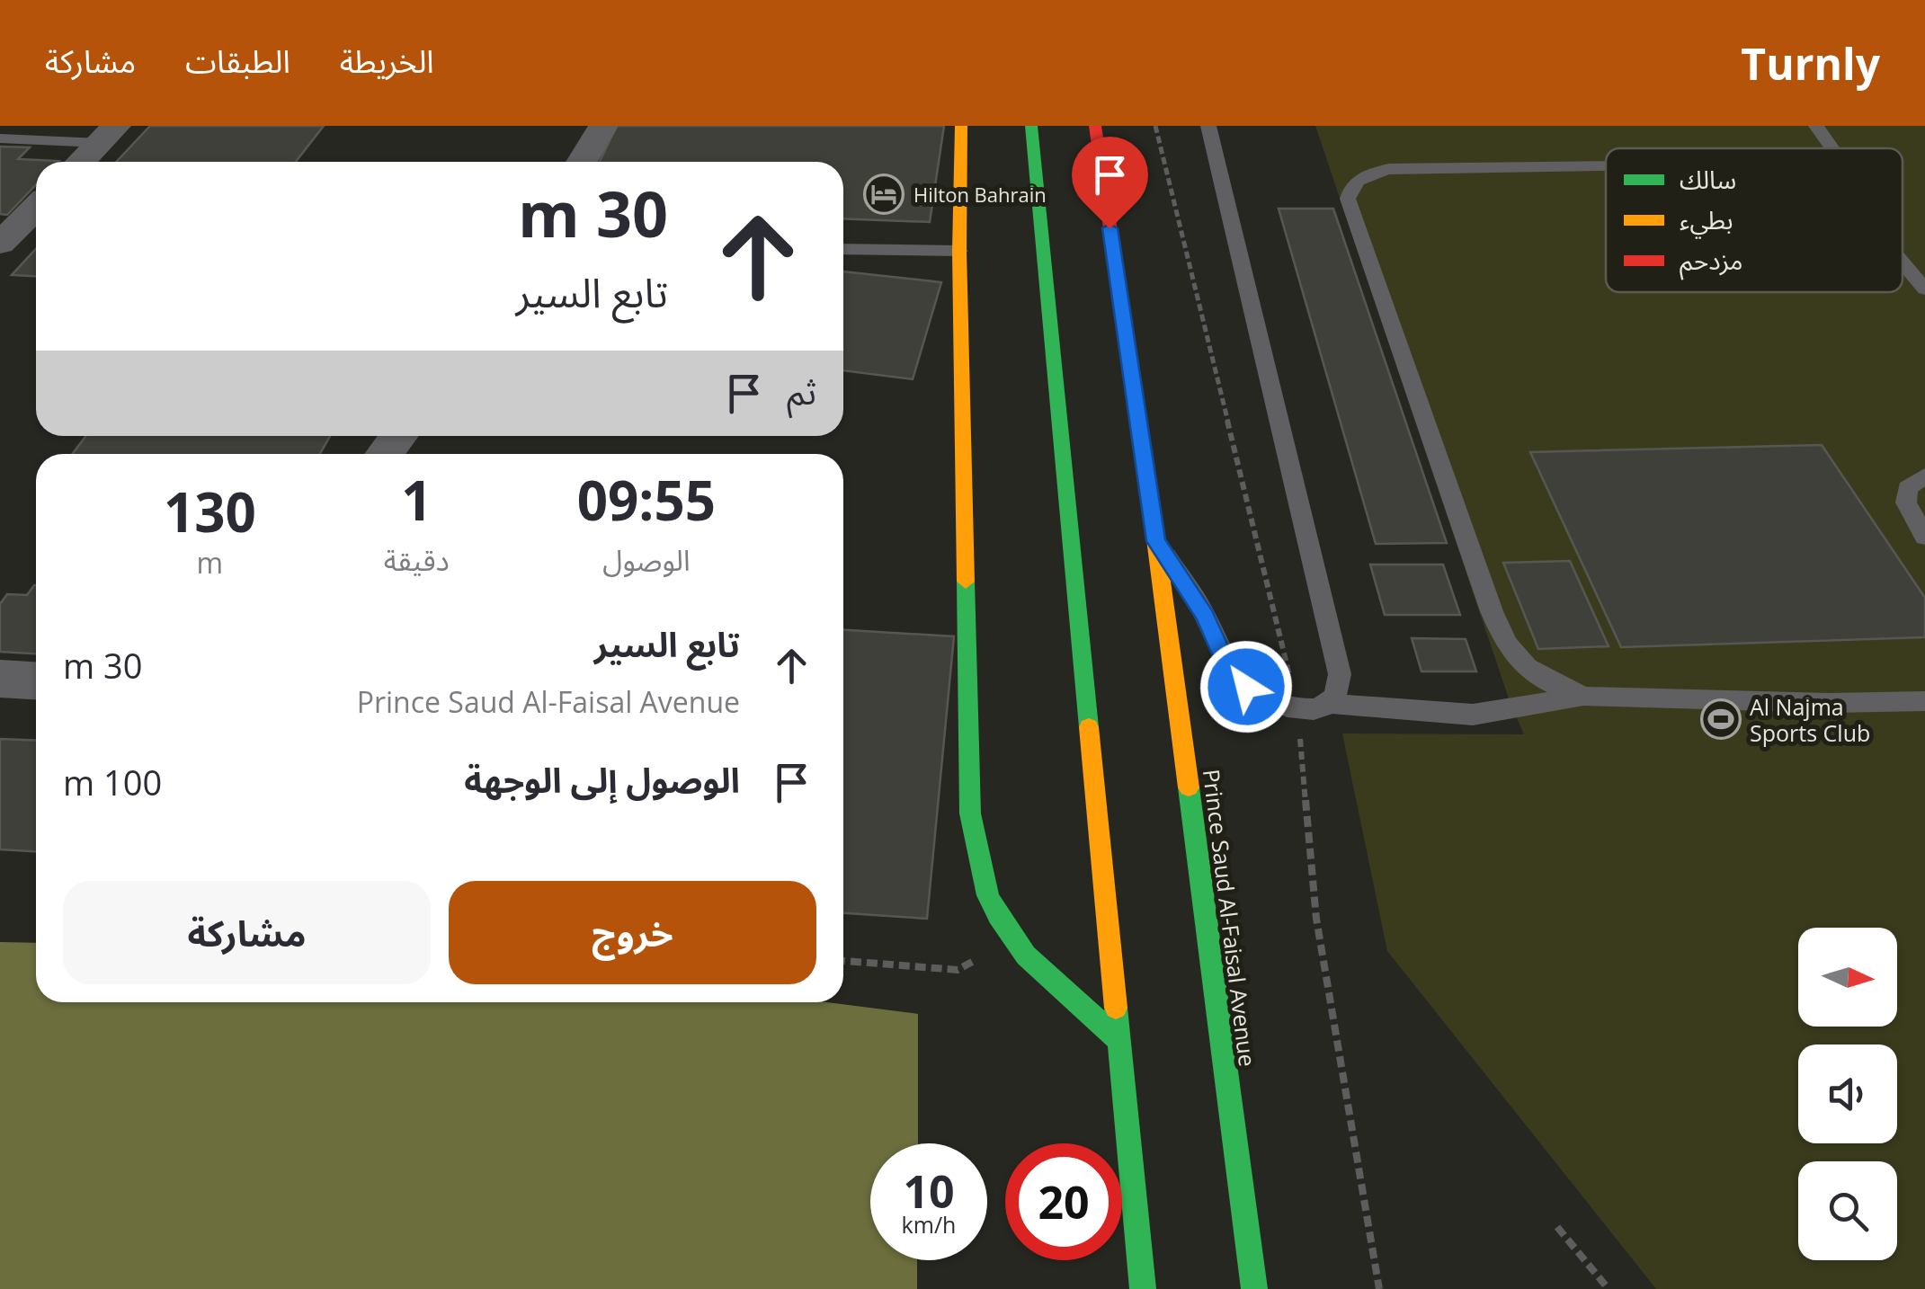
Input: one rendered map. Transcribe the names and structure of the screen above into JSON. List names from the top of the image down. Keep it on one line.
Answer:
{"streets":{"street":["Prince Saud Al-Faisal Avenue"]},"places":{"hotel":["Hilton Bahrain"],"sports":["Al Najma Sports Club"]},"legend":["سالك","بطيء","مزدحم"],"north":"right","page":{"header":"Turnly","nav":["الخريطة","الطبقات","مشاركة"],"turn":["30 m","تابع السير"],"then":"ثم","eta":["09:55","الوصول","1","دقيقة","130","m"],"list":[{"name":"تابع السير","note":"Prince Saud Al-Faisal Avenue","value":"30 m"},{"name":"الوصول إلى الوجهة","value":"100 m"}],"buttons":["خروج","مشاركة"],"speed":"10 km/h","limit":"20"}}
